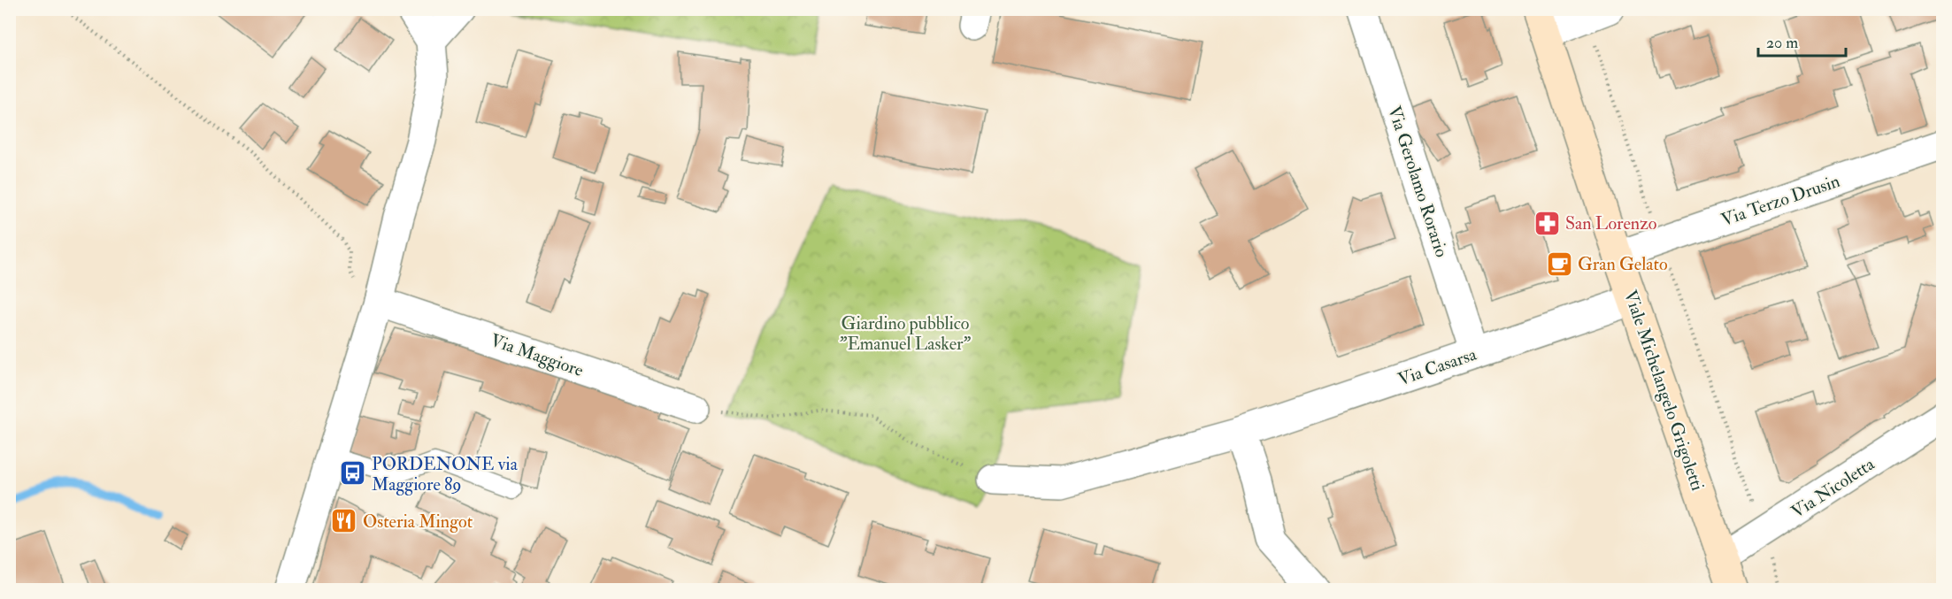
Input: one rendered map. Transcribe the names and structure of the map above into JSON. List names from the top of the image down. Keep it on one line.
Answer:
{"streets":{"main road":["Viale Michelangelo Grigoletti"],"street":["Via Gerolamo Rorario","Via Terzo Drusin","Via Maggiore","Via Casarsa","Via Nicoletta"]},"crossings":[["Via Gerolamo Rorario","Via Casarsa"],["Via Terzo Drusin","Viale Michelangelo Grigoletti"],["Via Casarsa","Viale Michelangelo Grigoletti"],["Viale Michelangelo Grigoletti","Via Nicoletta"]],"parks":["Giardino pubblico \"Emanuel Lasker\""],"places":{"pharmacy":["San Lorenzo"],"cafe":["Gran Gelato"],"bus stop":["PORDENONE via Maggiore 89"],"restaurant":["Osteria Mingot"]},"scale_bar":"20 m"}
